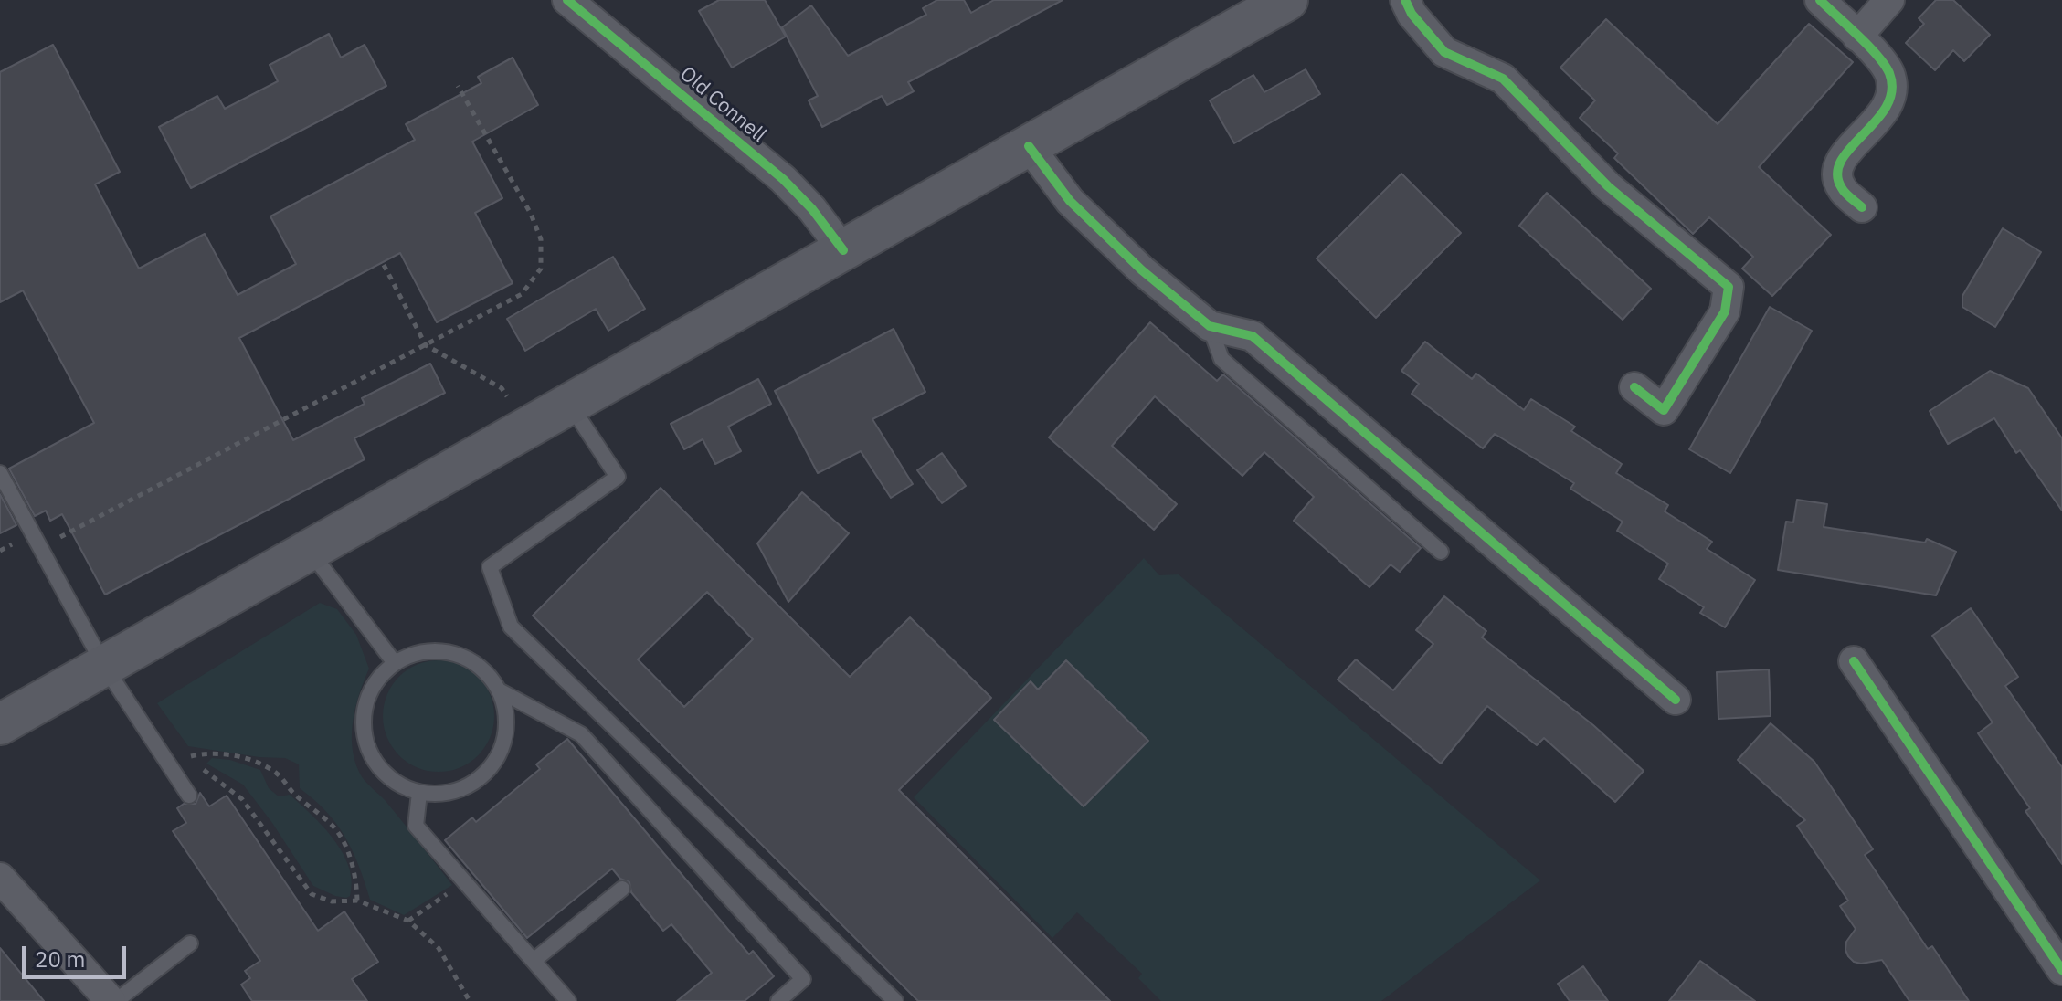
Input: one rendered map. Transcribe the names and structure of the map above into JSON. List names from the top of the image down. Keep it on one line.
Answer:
{"streets":{"street":["Old Connell"]},"scale_bar":"20 m"}
